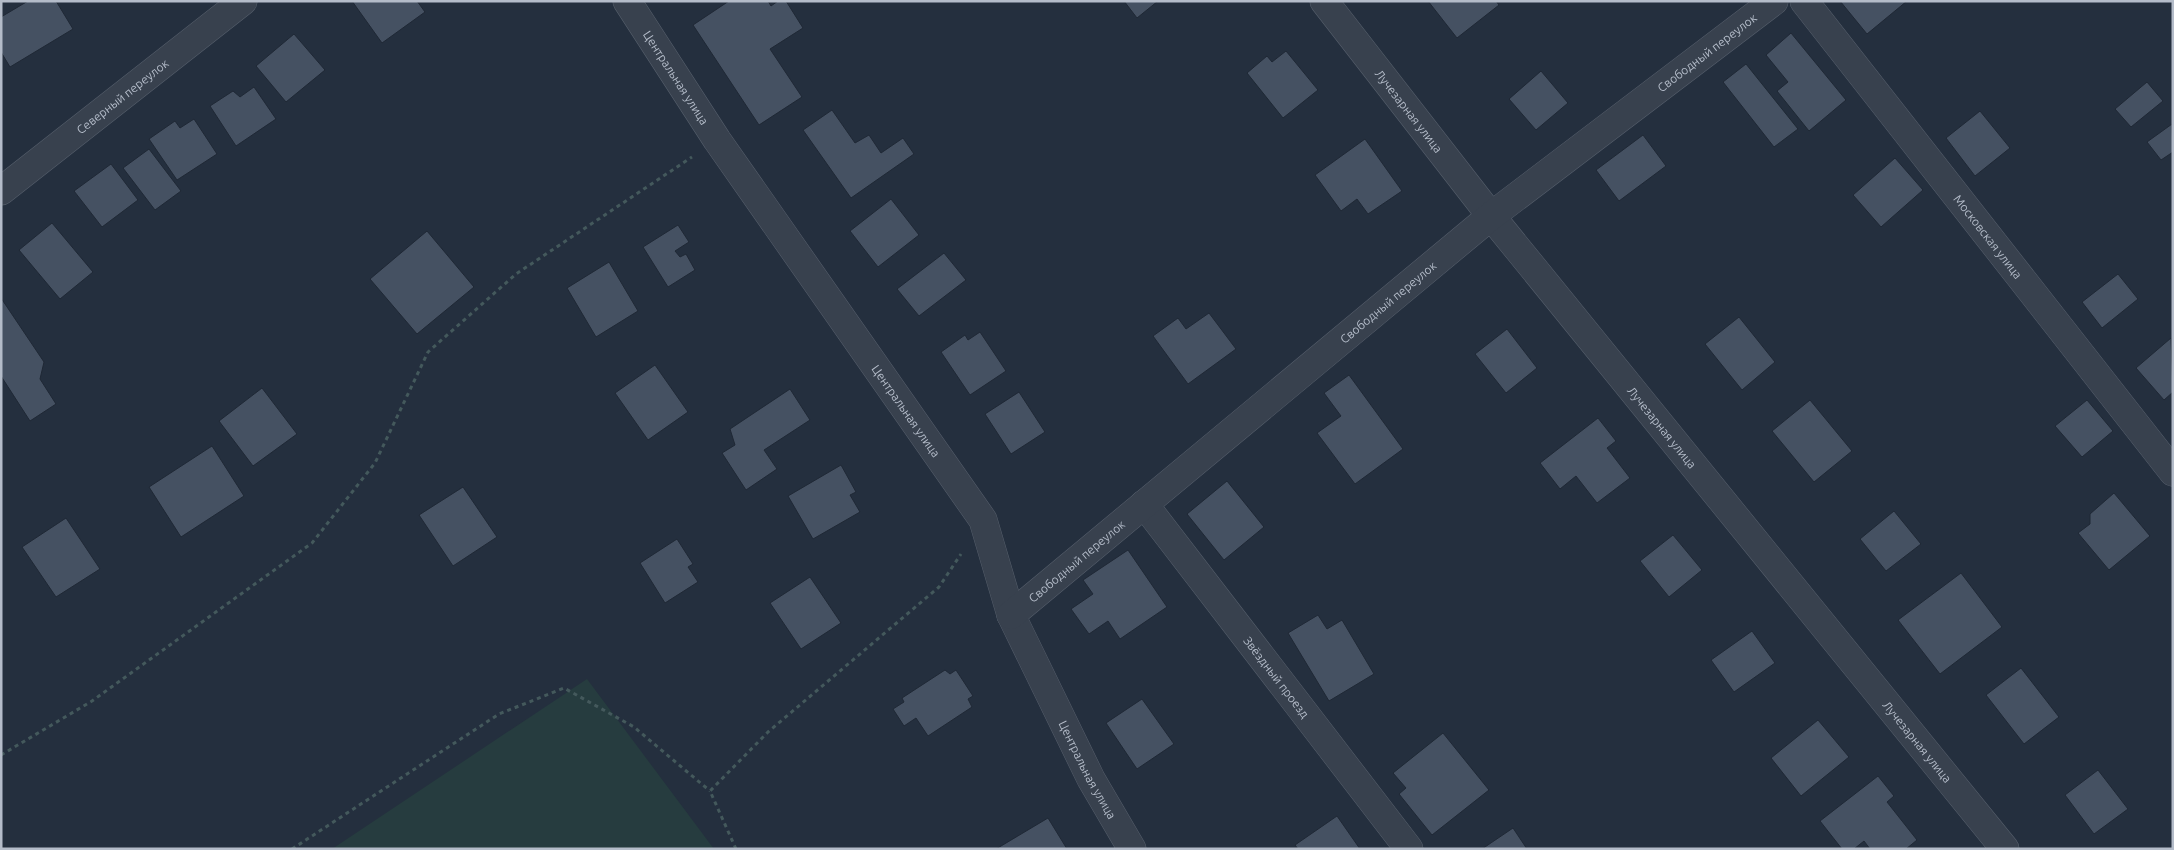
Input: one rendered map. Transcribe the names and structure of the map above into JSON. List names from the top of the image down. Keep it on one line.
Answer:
{"streets":{"street":["Свободный переулок","Центральная улица","Северный переулок","Лучезарная улица","Московская улица","Звёздный проезд"]},"crossings":[["Свободный переулок","Центральная улица"],["Свободный переулок","Лучезарная улица"],["Свободный переулок","Звёздный проезд"]]}
